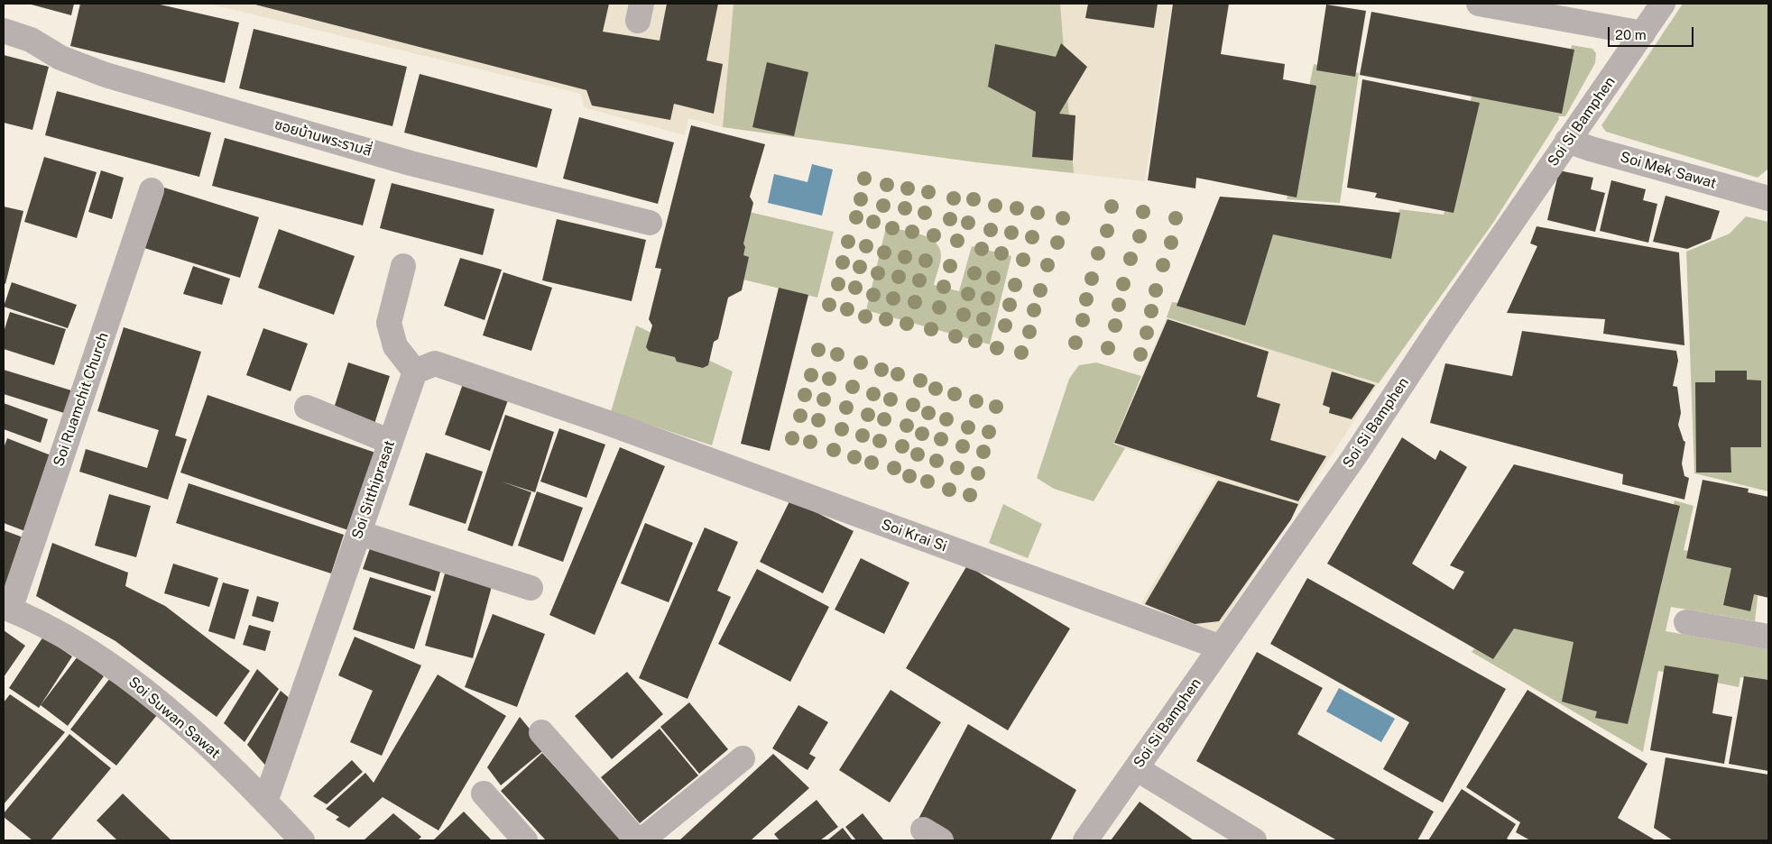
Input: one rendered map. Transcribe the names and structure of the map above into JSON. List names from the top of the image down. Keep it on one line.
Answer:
{"streets":{"street":["Soi Si Bamphen","ซอยบ้านพระรามสี่","Soi Mek Sawat","Soi Ruamchit Church","Soi Sitthiprasat","Soi Krai Si","Soi Suwan Sawat"]},"crossings":[["Soi Si Bamphen","Soi Mek Sawat"],["Soi Si Bamphen","Soi Krai Si"],["Soi Ruamchit Church","Soi Suwan Sawat"],["Soi Sitthiprasat","Soi Krai Si"],["Soi Sitthiprasat","Soi Suwan Sawat"]],"scale_bar":"20 m"}
